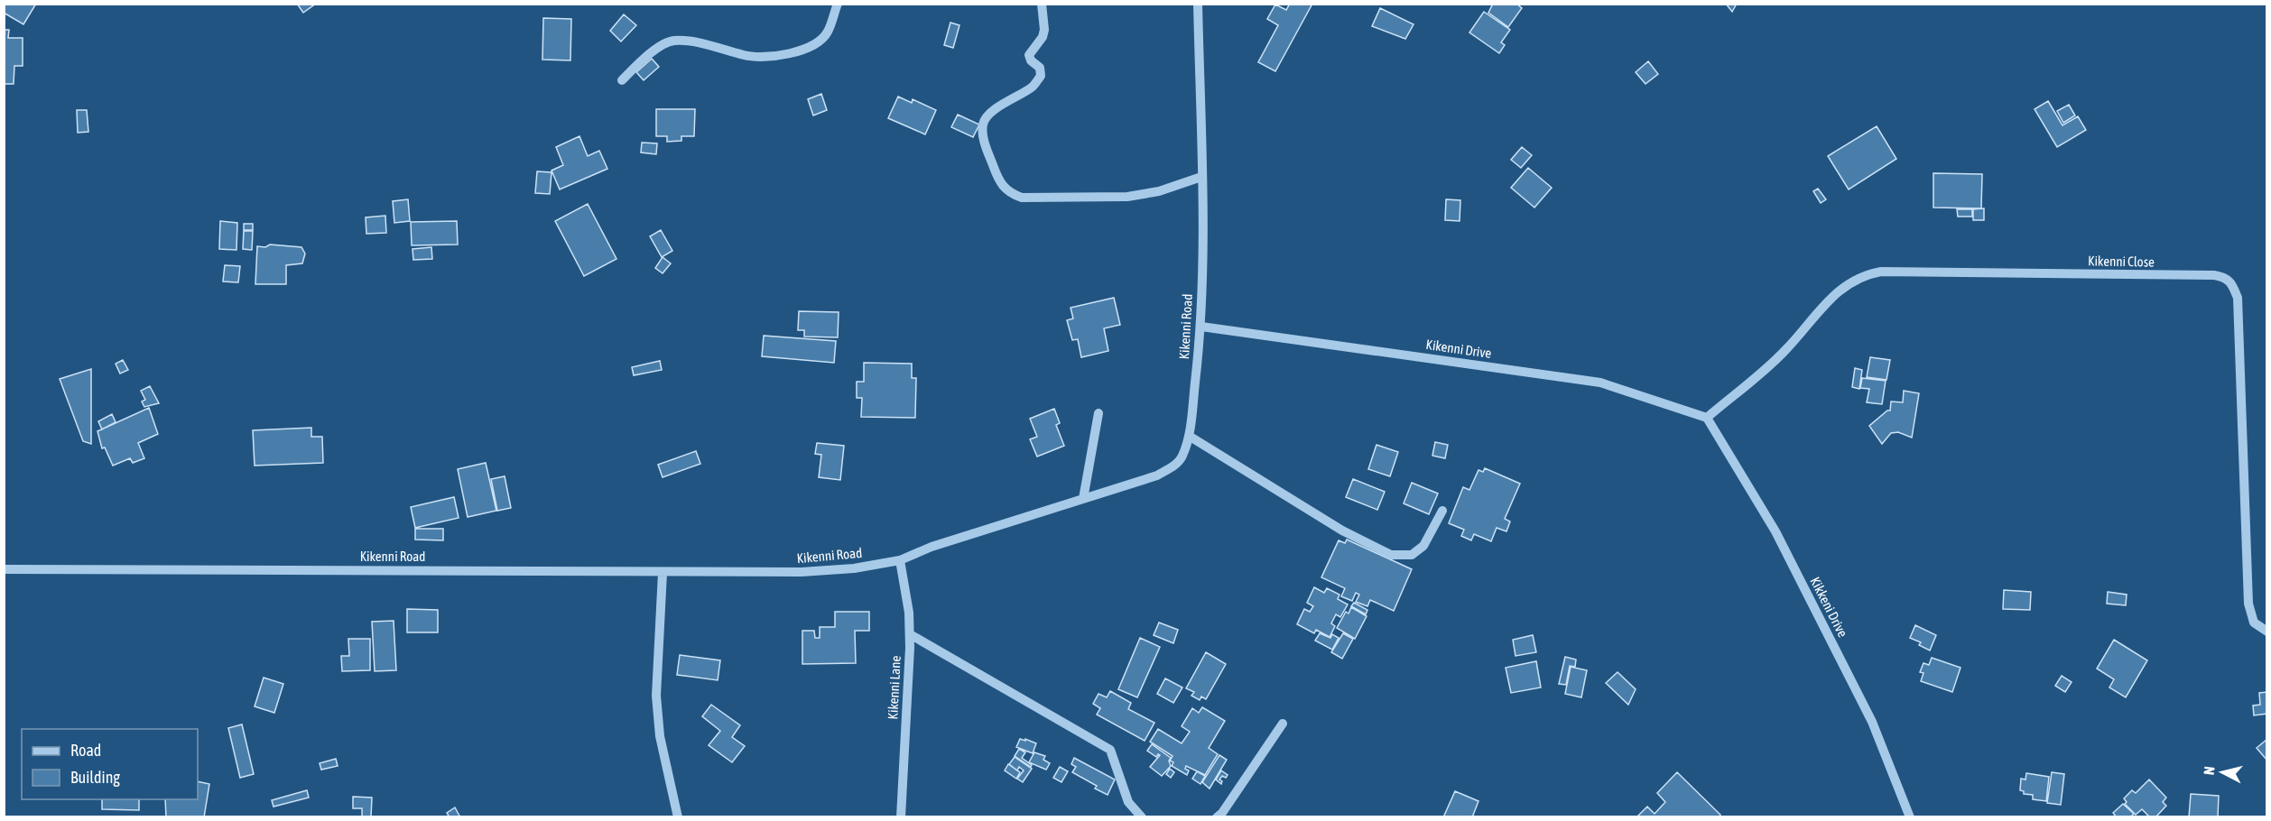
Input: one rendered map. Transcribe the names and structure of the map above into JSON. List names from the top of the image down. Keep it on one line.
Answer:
{"streets":{"street":["Kikenni Close","Kikenni Road","Kikenni Drive","Kikkeni Drive","Kikenni Lane"]},"crossings":[["Kikenni Close","Kikenni Drive"],["Kikenni Close","Kikkeni Drive"],["Kikenni Road","Kikenni Drive"],["Kikenni Road","Kikenni Lane"],["Kikenni Drive","Kikkeni Drive"]],"legend":["Road","Building"],"north":"left"}
